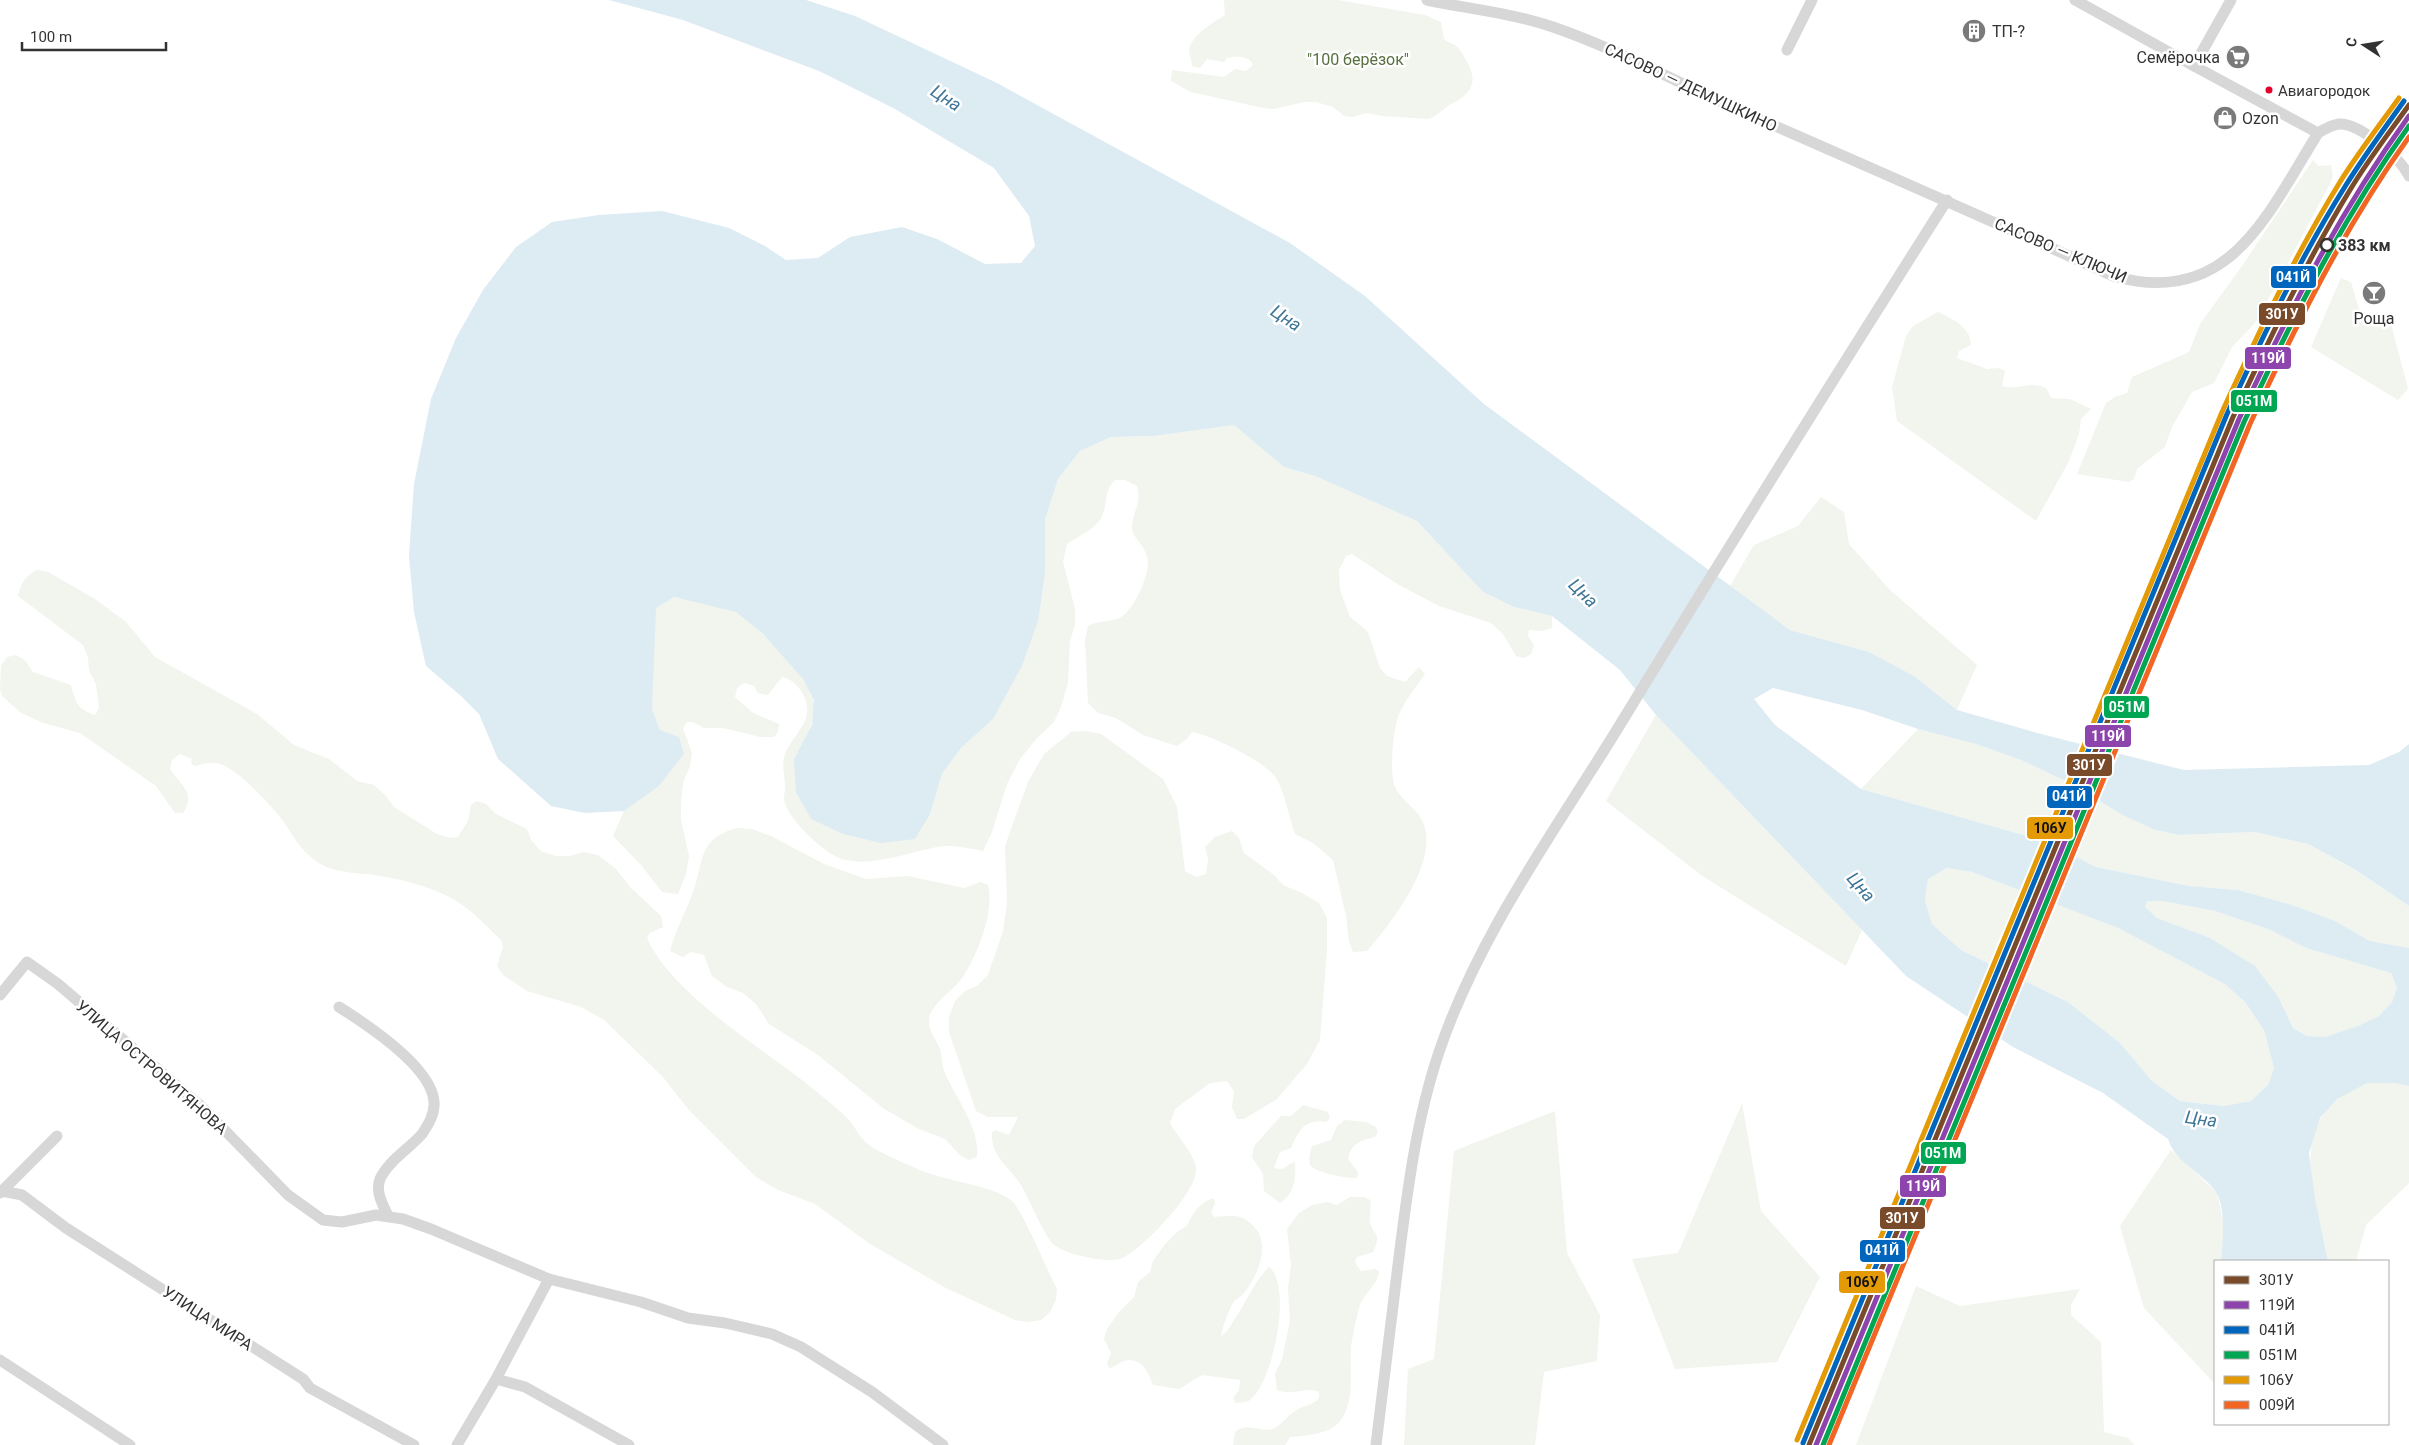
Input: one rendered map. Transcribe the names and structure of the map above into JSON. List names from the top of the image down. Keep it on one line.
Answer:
{"streets":{"street":["САСОВО — ДЕМУШКИНО","САСОВО — КЛЮЧИ","УЛИЦА ОСТРОВИТЯНОВА","УЛИЦА МИРА"]},"crossings":[["САСОВО — ДЕМУШКИНО","САСОВО — КЛЮЧИ"]],"water":["Цна"],"parks":["\"100 берёзок\""],"places":{"building":["ТП-?"],"supermarket":["Семёрочка"],"other":["Авиагородок","383 км"],"shop":["Ozon"],"bar":["Роща"]},"lines":["transit line 106У","transit line 041Й","transit line 301У","transit line 119Й","transit line 051М","transit line 009Й"],"legend":["301У","119Й","041Й","051М","106У","009Й"],"scale_bar":"100 m","north":"left"}
